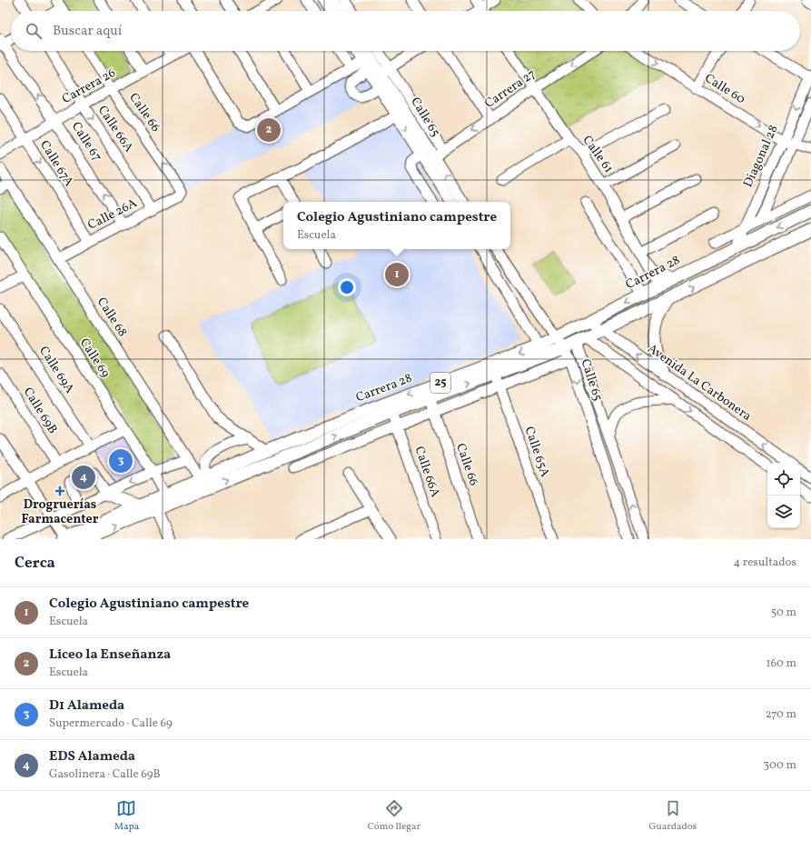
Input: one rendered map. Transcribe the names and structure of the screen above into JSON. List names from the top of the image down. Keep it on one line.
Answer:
{"streets":{"main road":["Carrera 28","25"],"street":["Carrera 26","Carrera 27","Calle 60","Calle 66","Calle 65","Calle 66A","Calle 67","Calle 61","Diagonal 28","Calle 67A","Calle 26A","Calle 68","Calle 69","Calle 69A","Avenida La Carbonera","Calle 69B","Calle 65A"]},"crossings":[["Carrera 26","Calle 66"],["Carrera 26","Calle 66A"],["Carrera 26","Calle 67"],["Carrera 26","Calle 67A"],["Carrera 27","Calle 65"],["Carrera 27","Calle 61"],["Calle 60","Diagonal 28"],["Calle 66","Calle 26A"],["Calle 66","Carrera 28"],["Calle 65","Carrera 28"],["Calle 66A","Calle 26A"],["Calle 66A","Carrera 28"],["Calle 67","Calle 26A"],["Calle 61","Carrera 28"],["Diagonal 28","Carrera 28"],["Calle 67A","Calle 26A"],["Calle 26A","Calle 68"],["Carrera 28","Calle 68"],["Carrera 28","Calle 69"],["Carrera 28","Avenida La Carbonera"],["Carrera 28","Calle 65A"]],"one_way":["Calle 66","Calle 66A","Calle 67","Calle 67A"],"places":{"health":["Drogruerías Farmacenter"]},"page":{"search":"Buscar aquí","pins":["2","1","3","4"],"popup":["Colegio Agustiniano campestre","Escuela"],"heading":["Cerca","4 resultados"],"list":[{"mark":"1","name":"Colegio Agustiniano campestre","note":"Escuela","value":"50 m"},{"mark":"2","name":"Liceo la Enseñanza","note":"Escuela","value":"160 m"},{"mark":"3","name":"D1 Alameda","note":"Supermercado · Calle 69","value":"270 m"},{"mark":"4","name":"EDS Alameda","note":"Gasolinera · Calle 69B","value":"300 m"}],"nav":["Mapa","Cómo llegar","Guardados"]}}
